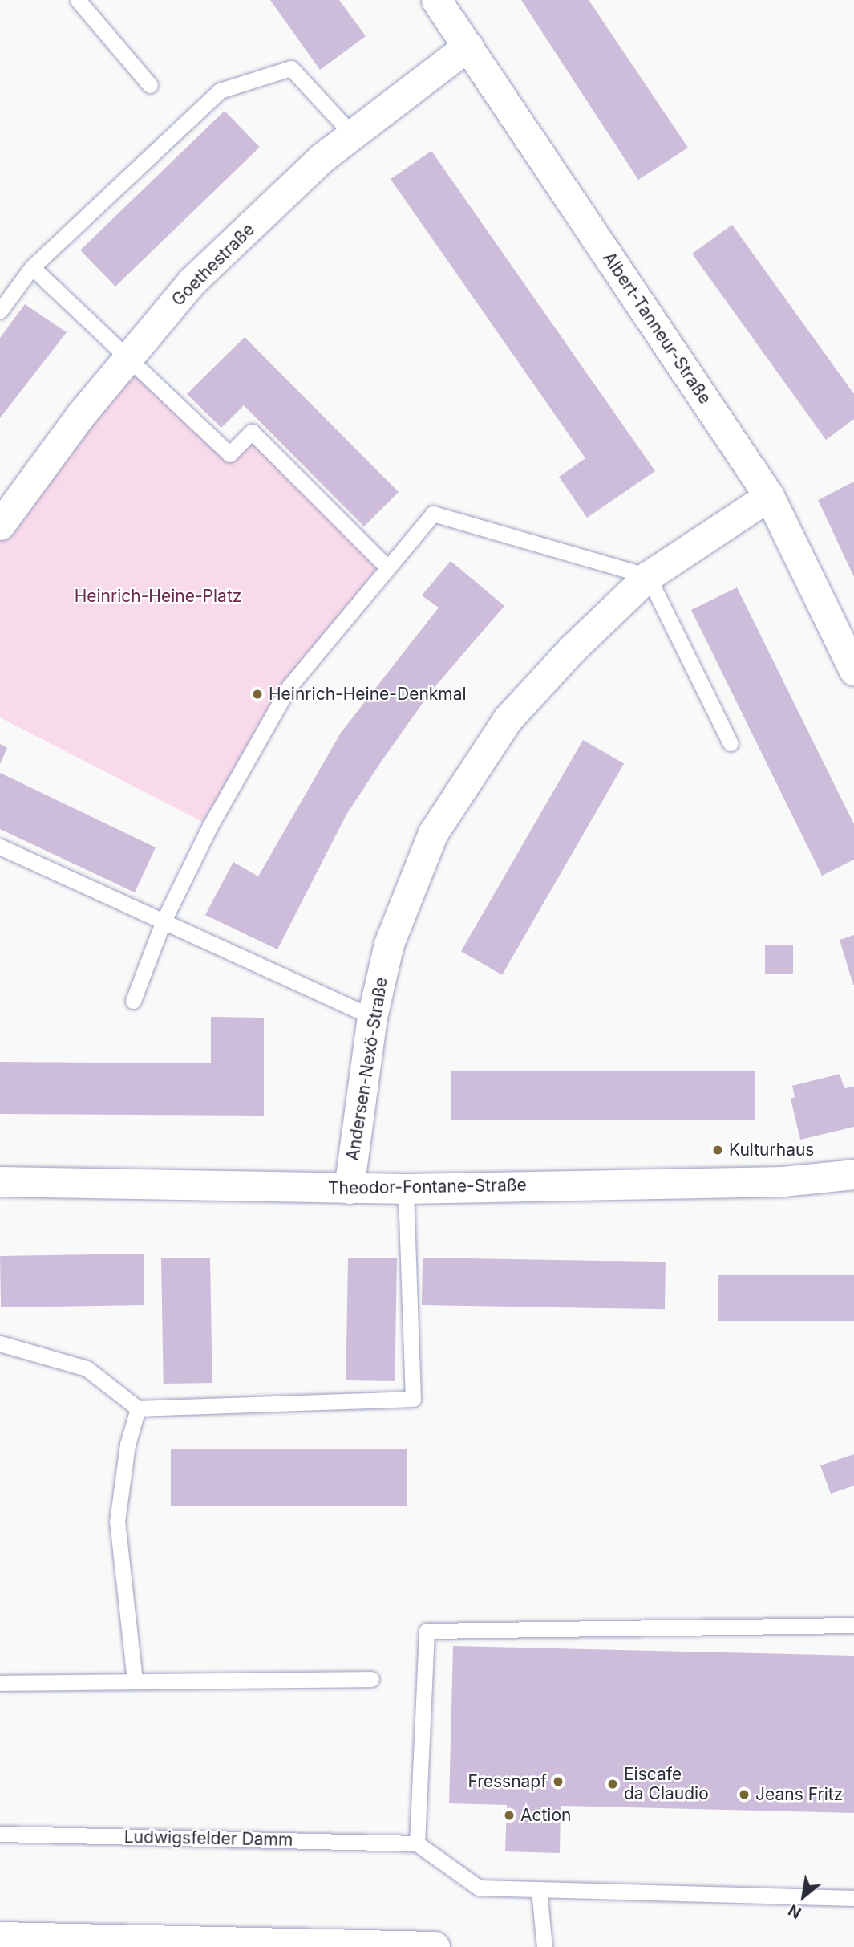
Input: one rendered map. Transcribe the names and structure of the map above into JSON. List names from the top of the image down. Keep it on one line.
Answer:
{"streets":{"street":["Goethestraße","Albert-Tanneur-Straße","Andersen-Nexö-Straße","Theodor-Fontane-Straße"],"lane":["Ludwigsfelder Damm"]},"crossings":[["Goethestraße","Albert-Tanneur-Straße"],["Albert-Tanneur-Straße","Andersen-Nexö-Straße"],["Andersen-Nexö-Straße","Theodor-Fontane-Straße"]],"parks":["Heinrich-Heine-Platz"],"places":["Heinrich-Heine-Denkmal","Kulturhaus","Fressnapf","Eiscafe da Claudio","Jeans Fritz","Action"],"north":"bottom left"}
